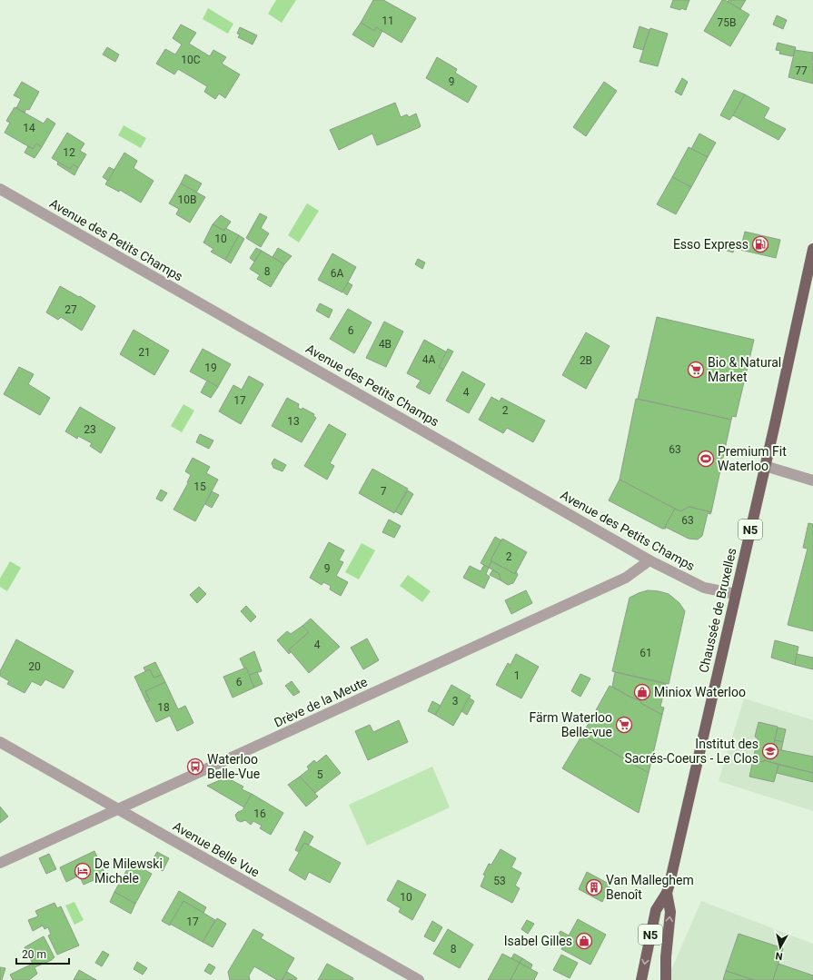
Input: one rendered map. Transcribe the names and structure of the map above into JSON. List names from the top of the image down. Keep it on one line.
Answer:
{"streets":{"main road":["N5","Chaussée de Bruxelles"],"street":["Avenue des Petits Champs","Drève de la Meute","Avenue Belle Vue"]},"crossings":[["Avenue des Petits Champs","Chaussée de Bruxelles"],["Avenue des Petits Champs","Drève de la Meute"],["Drève de la Meute","Avenue Belle Vue"]],"places":{"fuel station":["Esso Express"],"supermarket":["Bio & Natural Market","Färm Waterloo Belle-vue"],"sports":["Premium Fit Waterloo"],"shop":["Miniox Waterloo","Isabel Gilles"],"school or university":["Institut des Sacrés-Coeurs - Le Clos"],"bus stop":["Waterloo Belle-Vue"],"hotel":["De Milewski Michele"],"building":["Van Malleghem Benoît"]},"house_numbers":["11","75B","10C","77","9","14","12","10B","10","8","6A","27","6","4B","21","4A","2B","19","4","17","2","13","23","63","15","7","63","2","9","4","61","20","1","6","3","18","5","16","53","10","17","8"],"scale_bar":"20 m","north":"bottom"}
